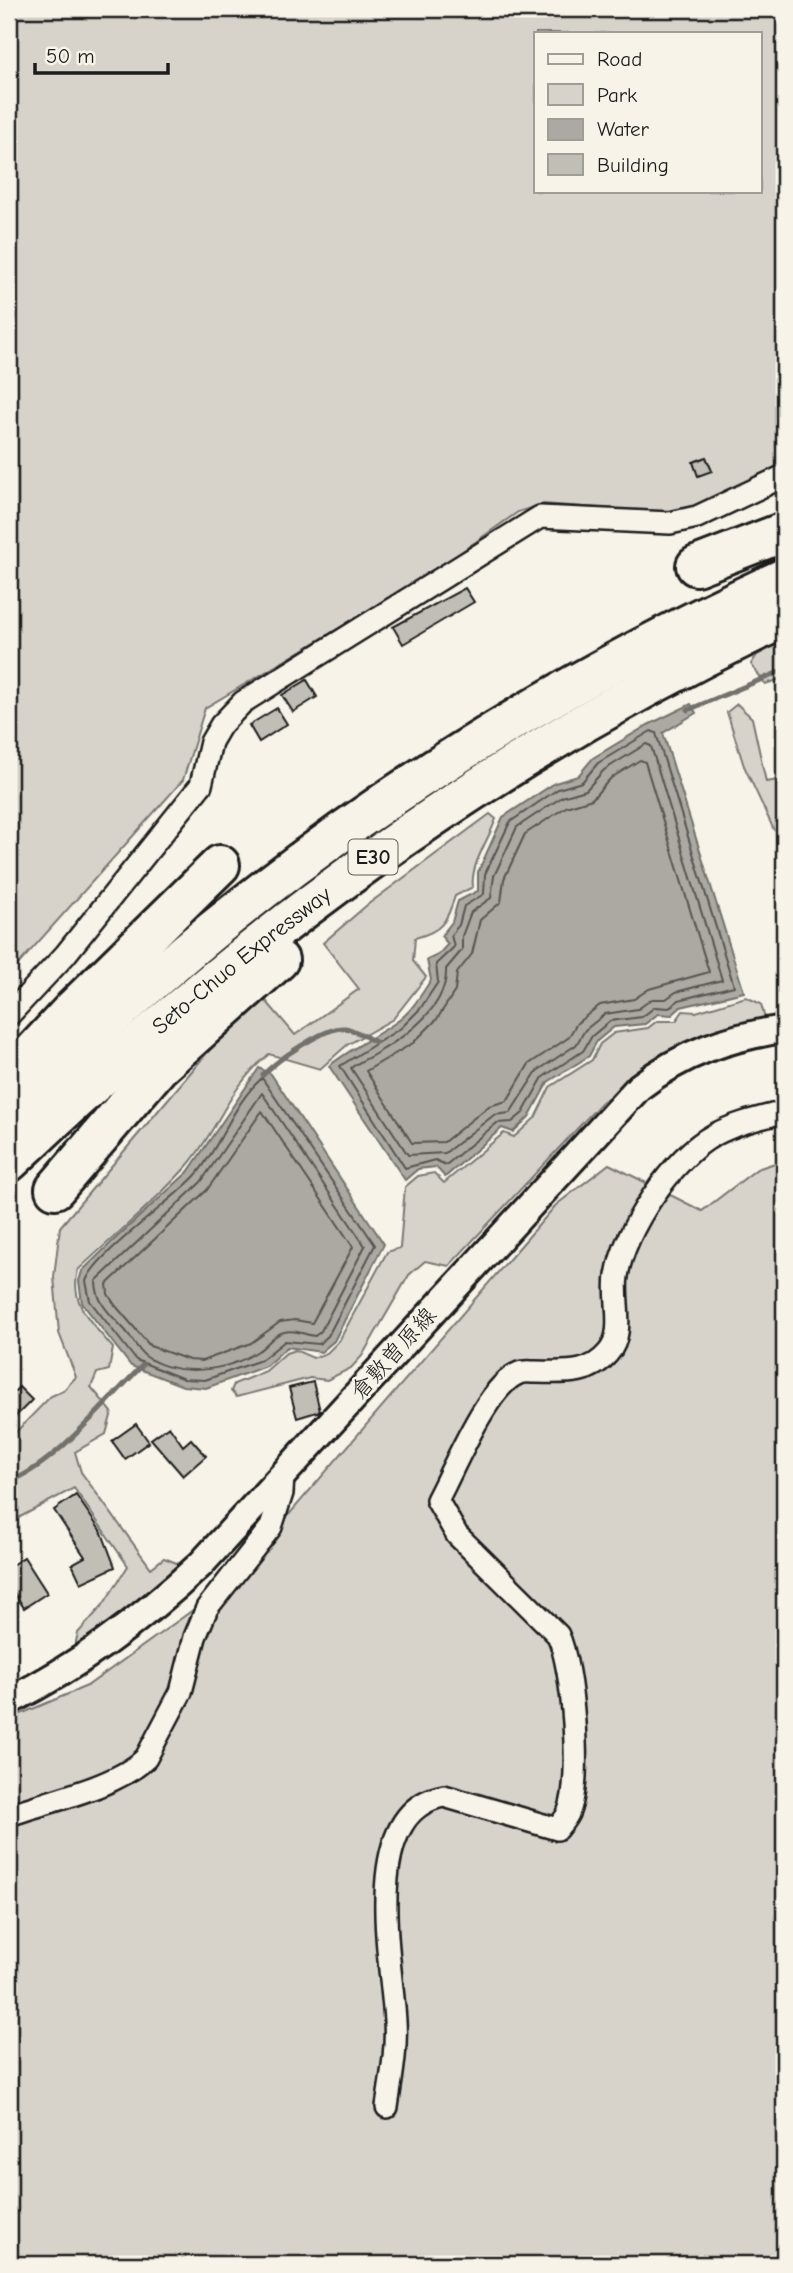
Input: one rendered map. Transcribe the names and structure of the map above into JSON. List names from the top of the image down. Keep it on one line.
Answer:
{"streets":{"highway":["E30","Seto-Chuo Expressway"],"street":["倉敷曽原線"]},"legend":["Road","Park","Water","Building"],"scale_bar":"50 m"}
